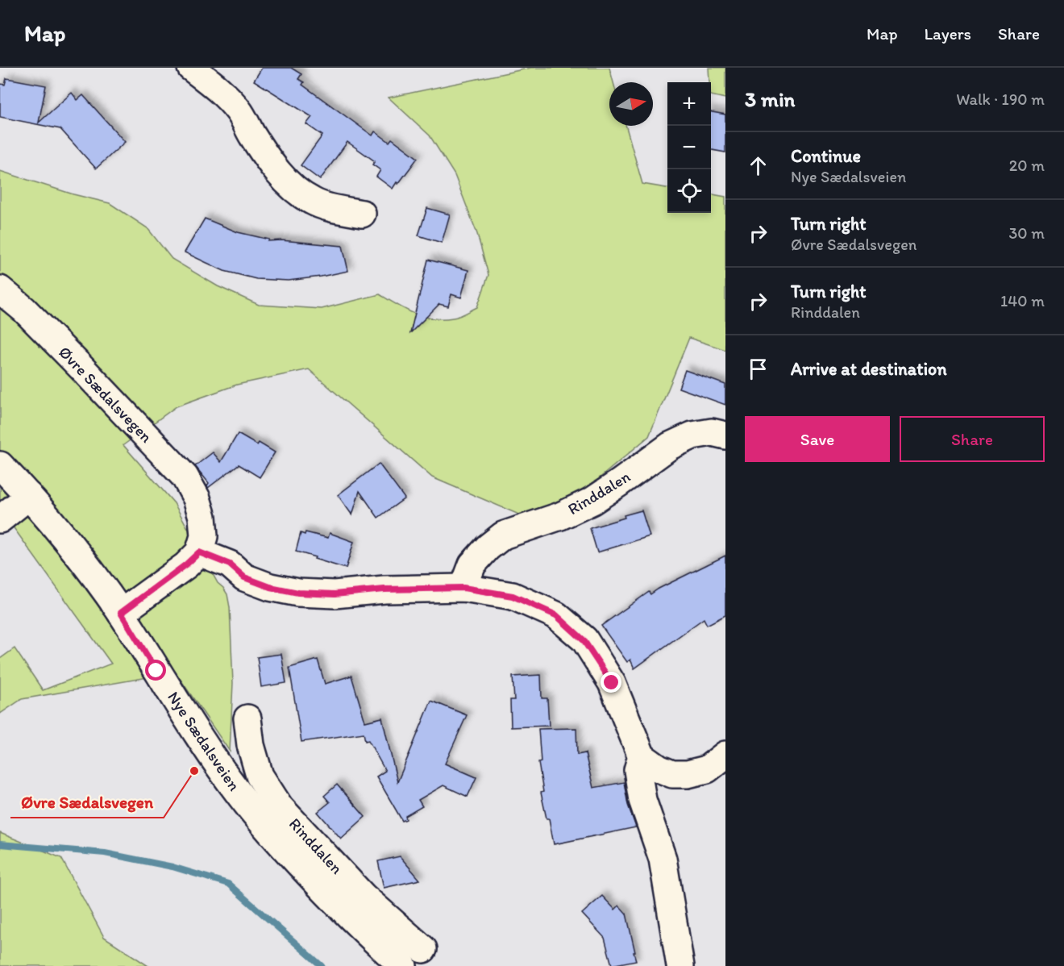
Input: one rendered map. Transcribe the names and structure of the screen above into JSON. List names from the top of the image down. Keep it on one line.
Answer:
{"streets":{"street":["Øvre Sædalsvegen","Rinddalen","Nye Sædalsveien"]},"places":["Øvre Sædalsvegen"],"north":"right","page":{"header":"Map","nav":["Map","Layers","Share"],"heading":["3 min","Walk · 190 m"],"map_buttons":["+","−"],"list":[["Continue","Nye Sædalsveien","20 m"],["Turn right","Øvre Sædalsvegen","30 m"],["Turn right","Rinddalen","140 m"],"Arrive at destination"],"buttons":["Save","Share"]}}
